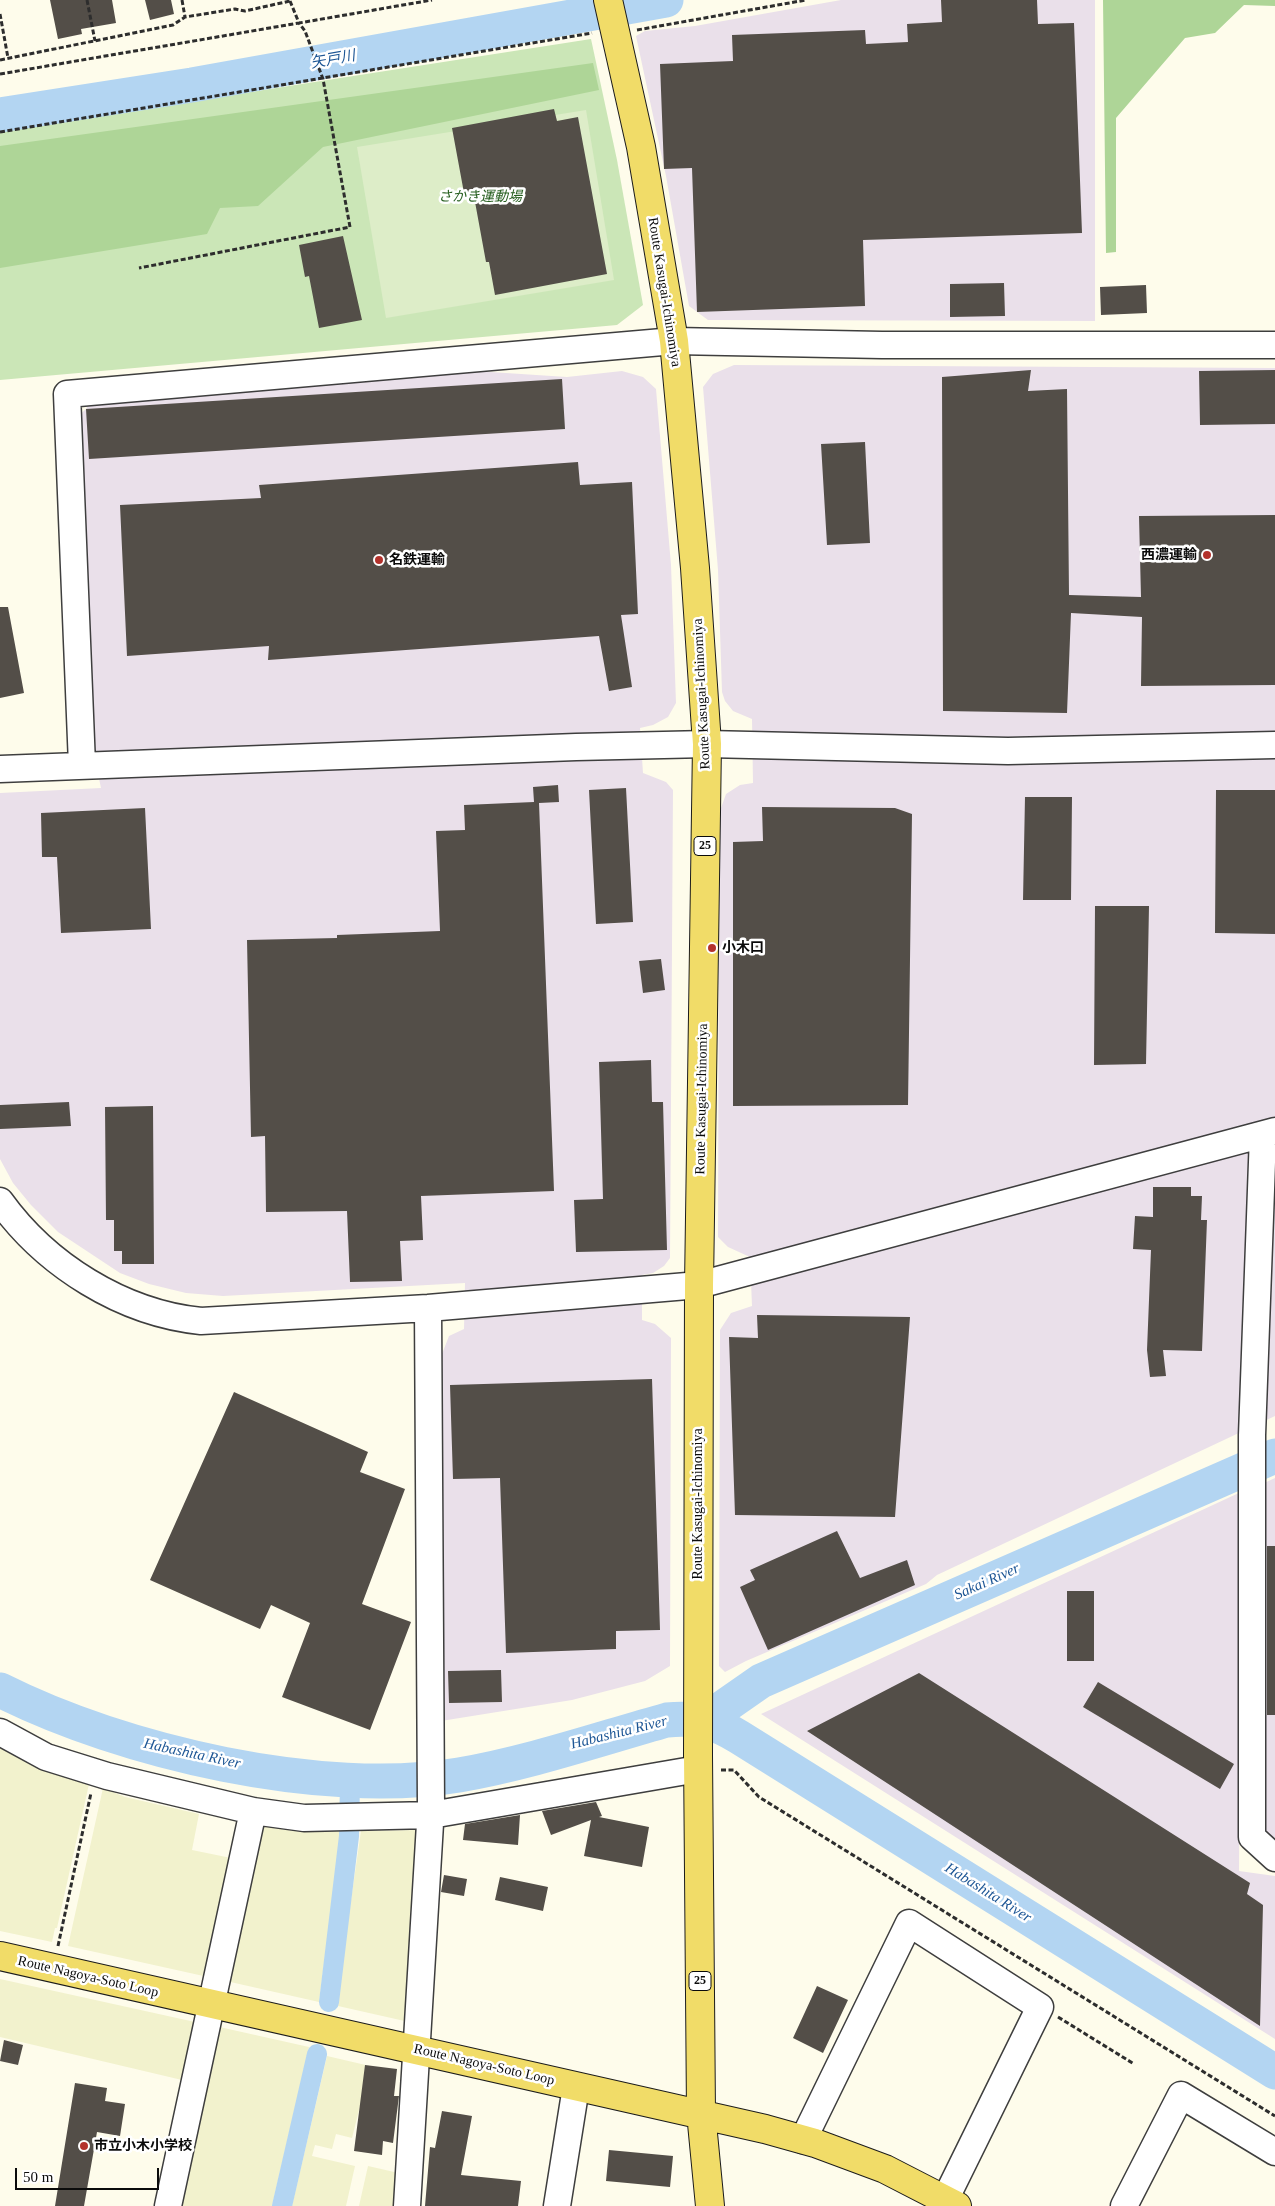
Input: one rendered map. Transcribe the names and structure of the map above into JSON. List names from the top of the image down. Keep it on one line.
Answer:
{"streets":{"main road":["Route Kasugai-Ichinomiya","25","Route Nagoya-Soto Loop"]},"crossings":[["Route Kasugai-Ichinomiya","Route Nagoya-Soto Loop"]],"water":["矢戸川","Sakai River","Habashita River"],"parks":["さかき運動場"],"places":["西濃運輸","名鉄運輸","小木口","市立小木小学校"],"scale_bar":"50 m"}
